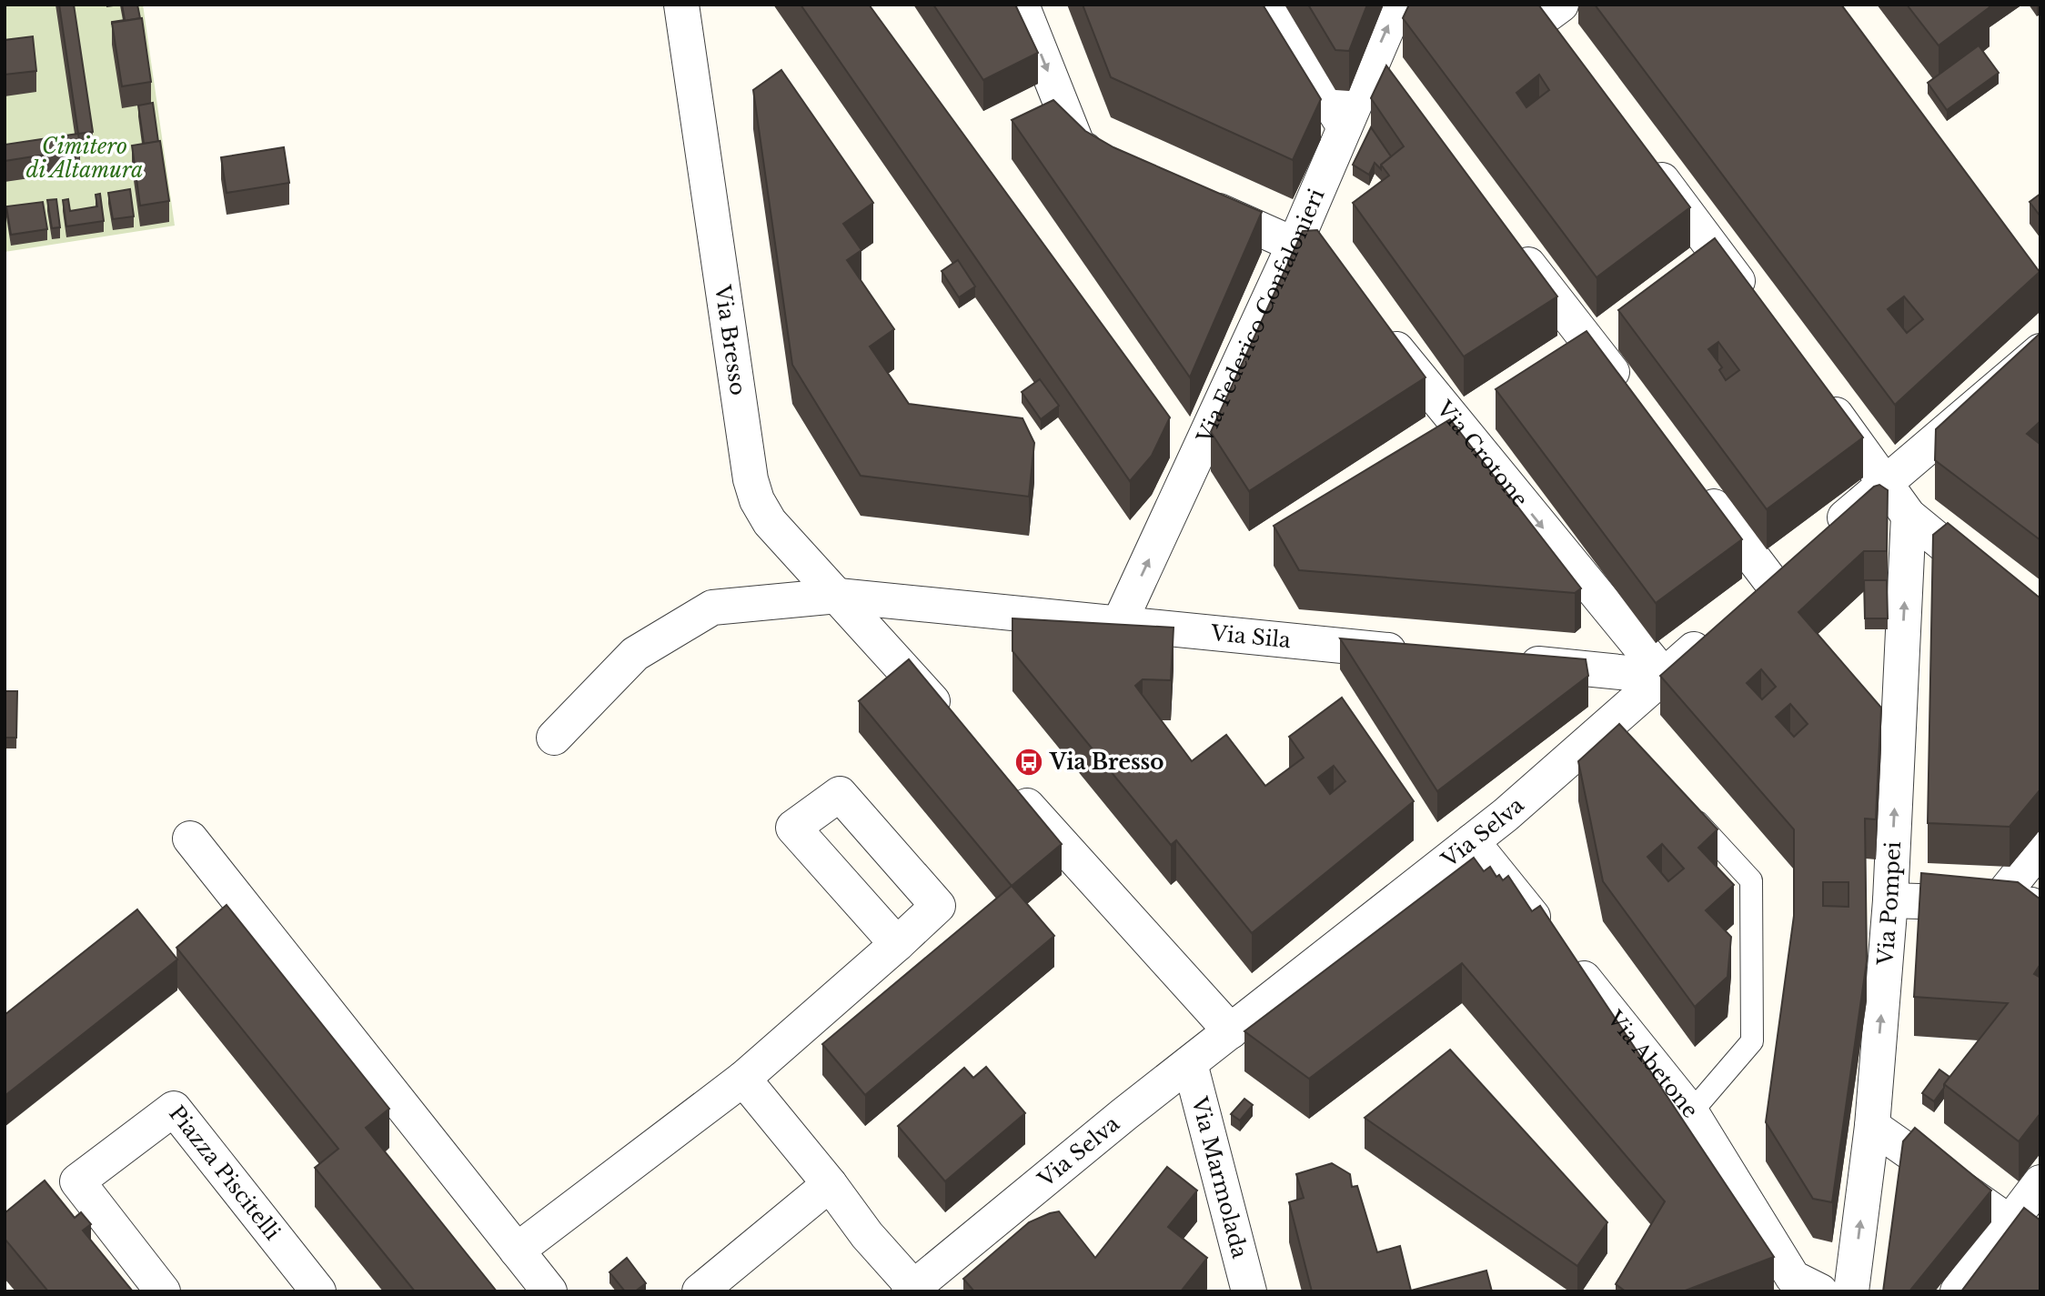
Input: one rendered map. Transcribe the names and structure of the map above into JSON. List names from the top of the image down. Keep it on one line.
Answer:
{"streets":{"street":["Via Federico Confalonieri","Via Bresso","Via Crotone","Via Sila","Via Selva","Via Pompei","Via Abetone","Via Marmolada","Piazza Piscitelli"]},"crossings":[["Via Federico Confalonieri","Via Sila"],["Via Bresso","Via Sila"],["Via Crotone","Via Selva"],["Via Selva","Via Abetone"],["Via Selva","Via Marmolada"]],"one_way":["Via Federico Confalonieri","Via Pompei"],"parks":["Cimitero di Altamura"],"places":{"bus stop":["Via Bresso"]}}
